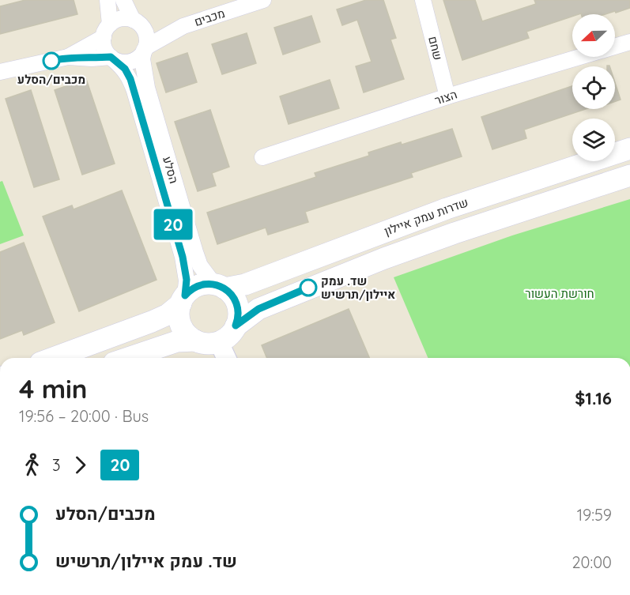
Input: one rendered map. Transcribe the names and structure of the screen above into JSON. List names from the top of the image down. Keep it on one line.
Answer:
{"streets":{"main road":["שדרות עמק איילון"],"street":["מכבים","שחם","הצור","הסלע"]},"crossings":[["מכבים","הסלע"],["שחם","הצור"],["הסלע","שדרות עמק איילון"]],"parks":["חורשת העשור"],"places":["מכבים/הסלע","שד. עמק איילון/תרשיש"],"lines":["bus line 20"],"north":"left","page":{"on_map":"20","heading":["4 min","19:56 – 20:00 · Bus","$1.16"],"legs":["3","20"],"list":[{"name":"מכבים/הסלע","value":"19:59"},{"name":"שד. עמק איילון/תרשיש","value":"20:00"}]}}
